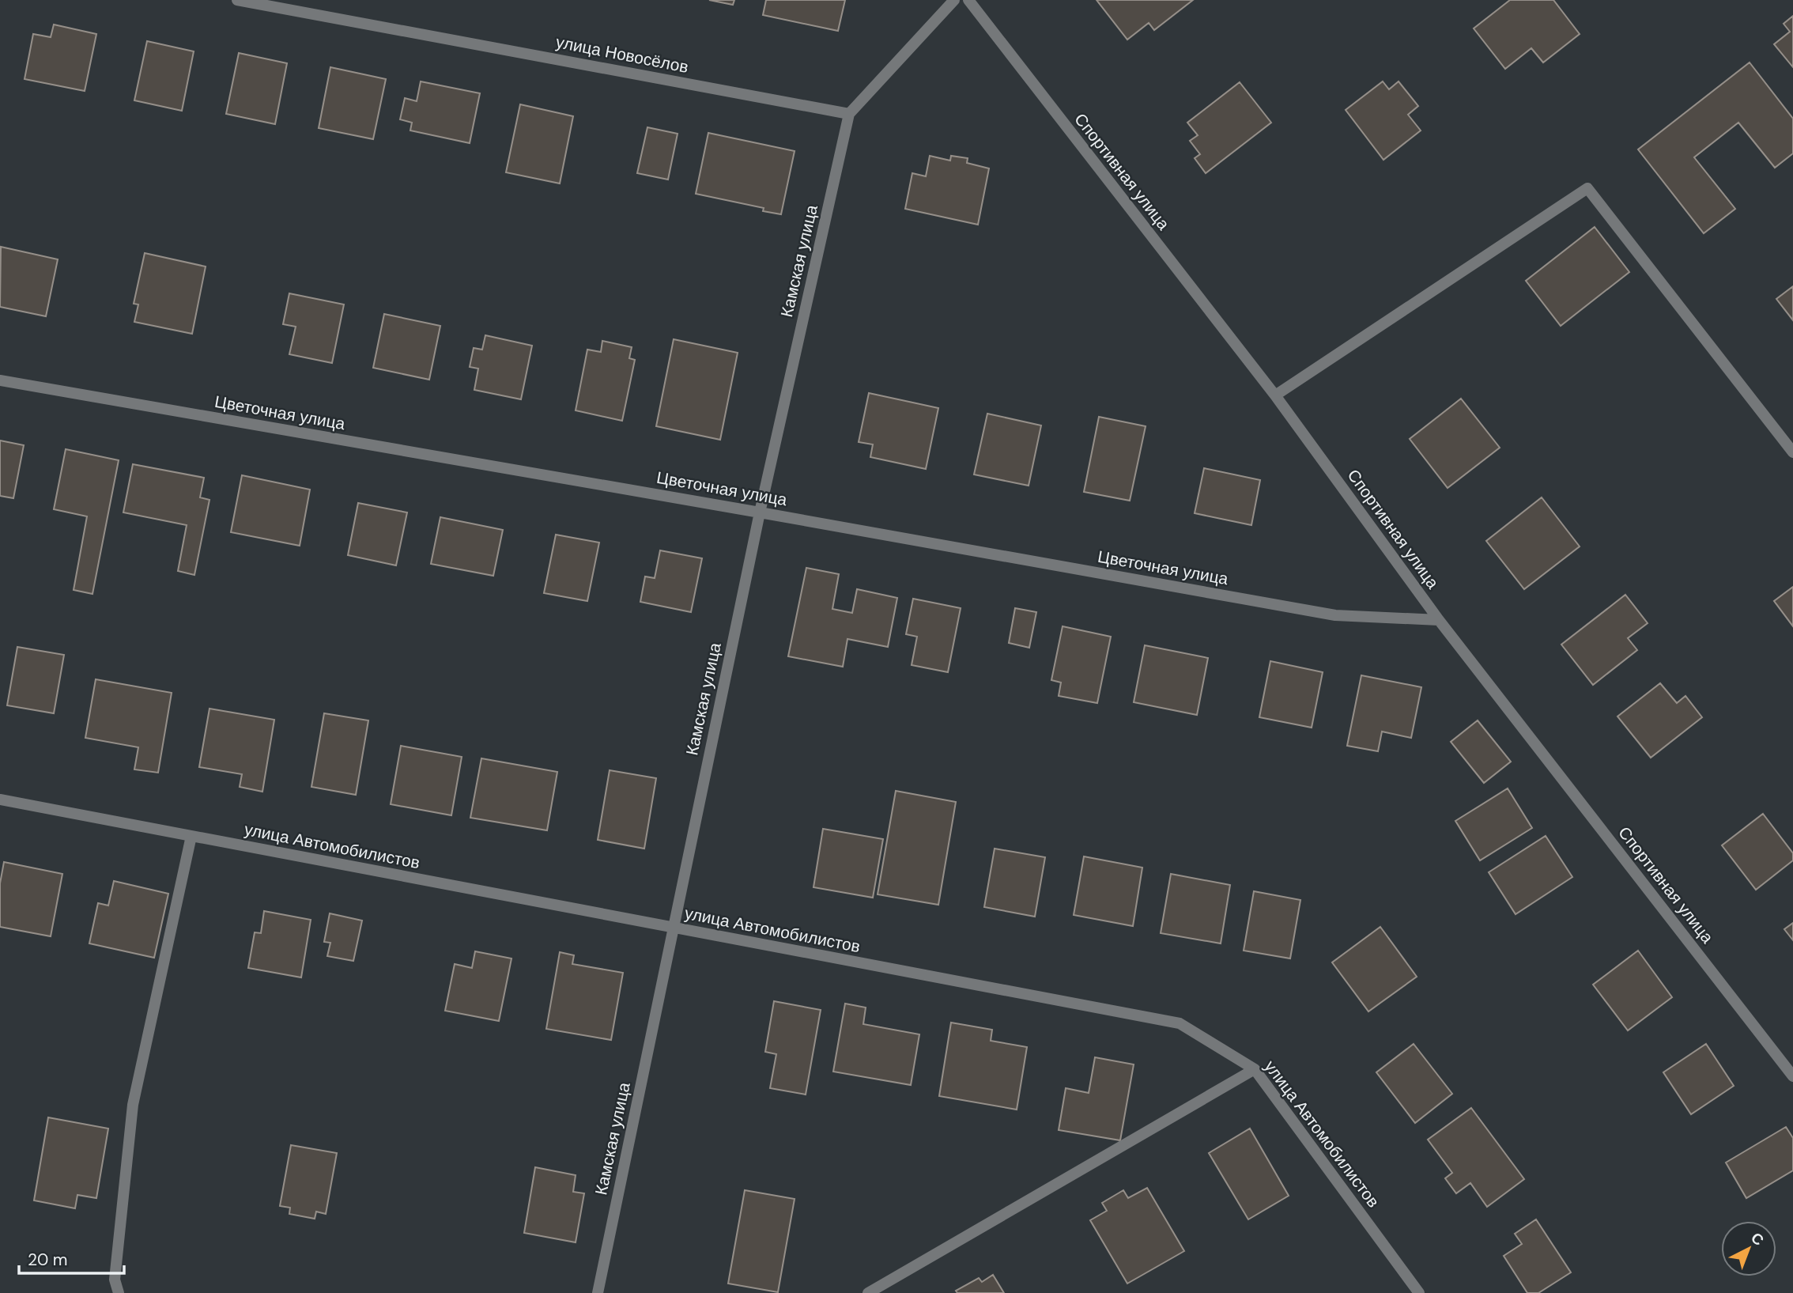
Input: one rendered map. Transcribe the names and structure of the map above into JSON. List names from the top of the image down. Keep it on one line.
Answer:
{"streets":{"street":["улица Новосёлов","Спортивная улица","Камская улица","Цветочная улица","улица Автомобилистов"]},"crossings":[["улица Новосёлов","Камская улица"],["Спортивная улица","Цветочная улица"],["Камская улица","Цветочная улица"],["Камская улица","улица Автомобилистов"]],"scale_bar":"20 m","north":"top right"}
